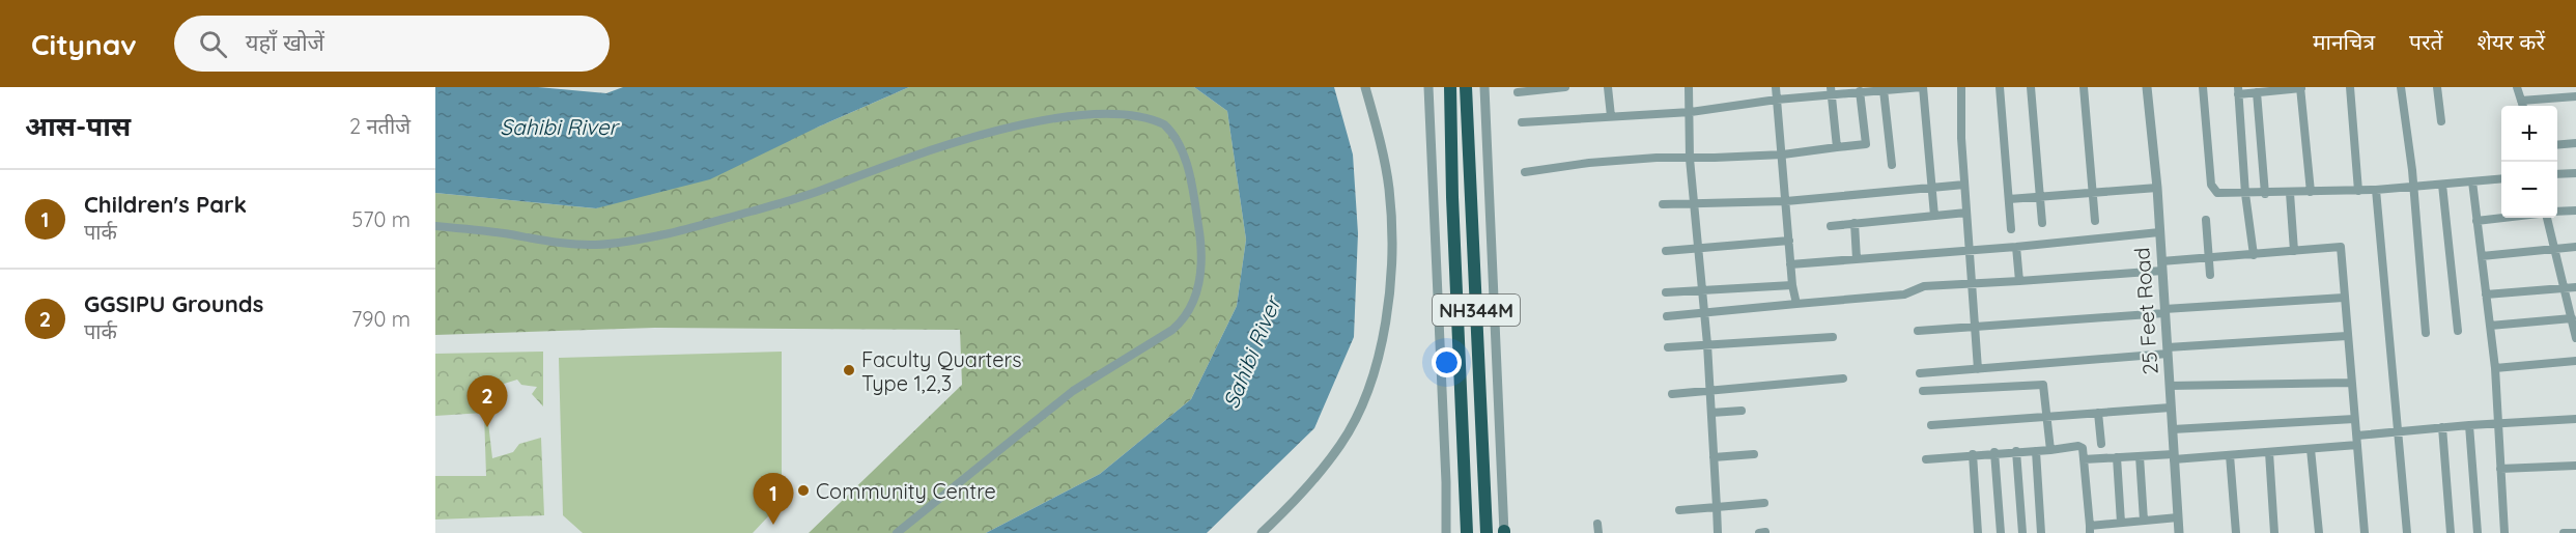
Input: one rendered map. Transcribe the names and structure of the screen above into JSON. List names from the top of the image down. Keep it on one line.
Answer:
{"streets":{"highway":["NH344M"],"street":["25 Feet Road"]},"water":["Sahibi River"],"places":["Faculty Quarters Type 1,2,3","Community Centre"],"page":{"header":"Citynav","search":"यहाँ खोजें","nav":["मानचित्र","परतें","शेयर करें"],"heading":["आस-पास","2 नतीजे"],"map_buttons":["+","−"],"list":[{"mark":"1","name":"Children's Park","note":"पार्क","value":"570 m"},{"mark":"2","name":"GGSIPU Grounds","note":"पार्क","value":"790 m"}],"pins":["2","1"]}}
